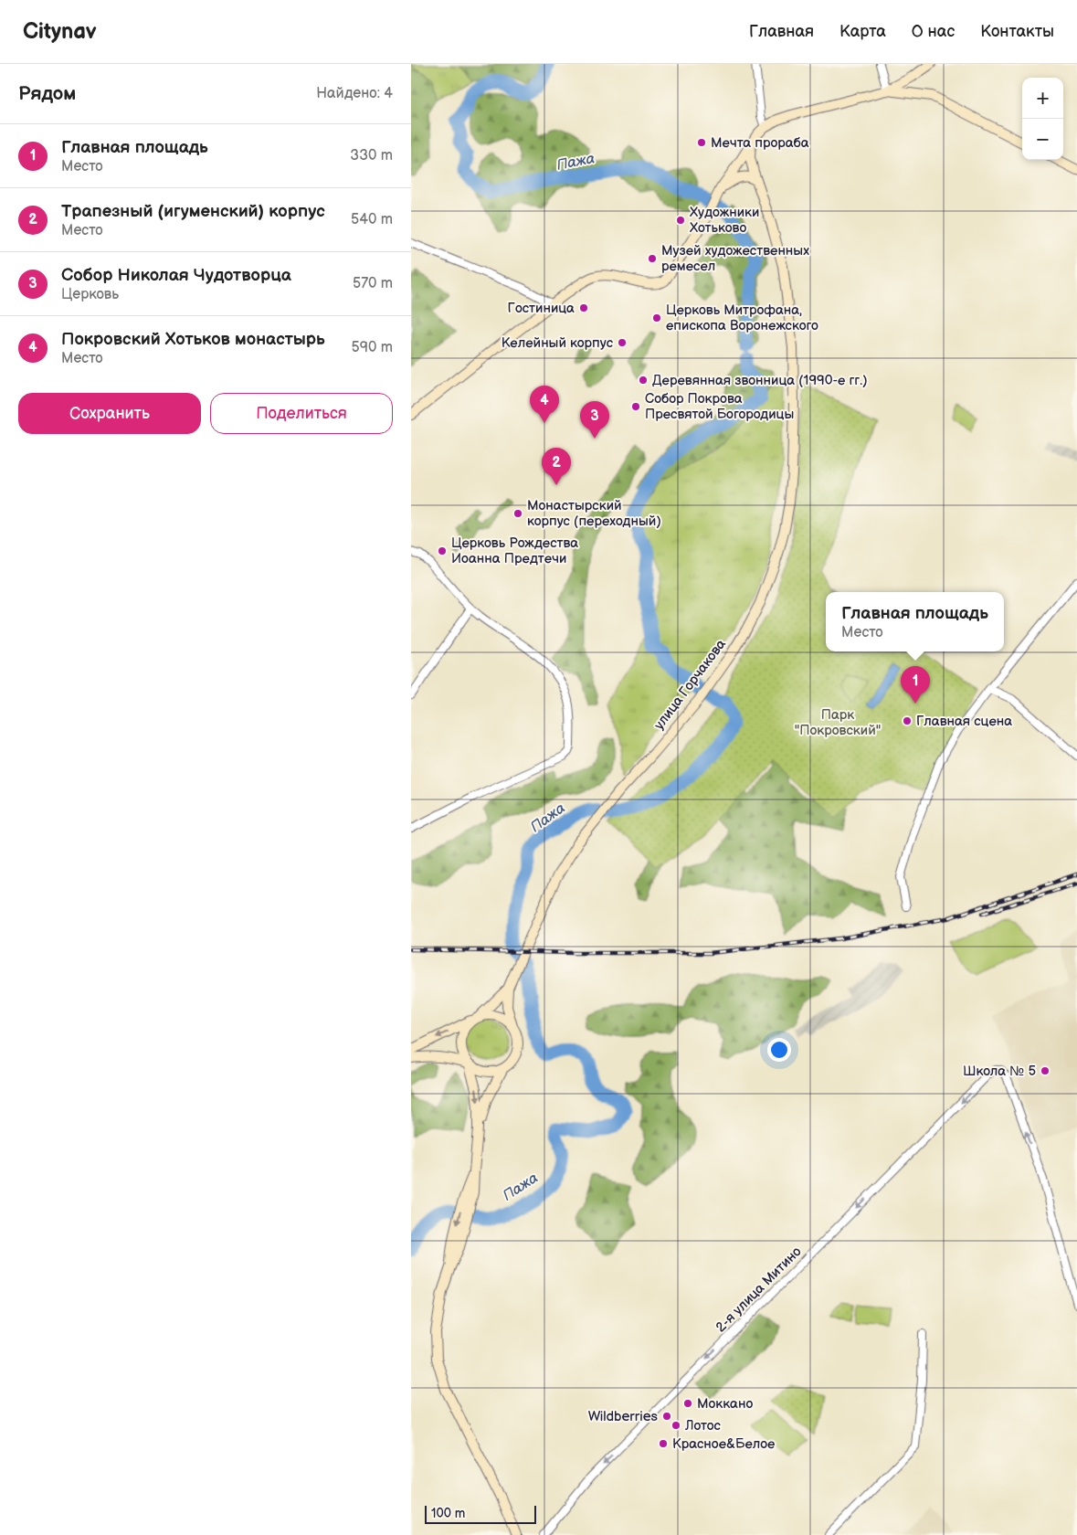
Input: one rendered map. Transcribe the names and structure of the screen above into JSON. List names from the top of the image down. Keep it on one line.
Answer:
{"streets":{"main road":["улица Горчакова"],"street":["2-я улица Митино"]},"water":["Пажа"],"parks":["Парк \"Покровский\""],"places":["Мечта прораба","Художники Хотьково","Музей художественных ремесел","Гостиница","Церковь Митрофана, епископа Воронежского","Келейный корпус","Деревянная звонница (1990-е гг.)","Собор Покрова Пресвятой Богородицы","Монастырский корпус (переходный)","Церковь Рождества Иоанна Предтечи","Главная сцена","Школа № 5","Моккано","Wildberries","Лотос","Красное&Белое"],"scale_bar":"100 m","page":{"header":"Citynav","nav":["Главная","Карта","О нас","Контакты"],"heading":["Рядом","Найдено: 4"],"map_buttons":["+","−"],"list":[{"mark":"1","name":"Главная площадь","note":"Место","value":"330 m"},{"mark":"2","name":"Трапезный (игуменский) корпус","note":"Место","value":"540 m"},{"mark":"3","name":"Собор Николая Чудотворца","note":"Церковь","value":"570 m"},{"mark":"4","name":"Покровский Хотьков монастырь","note":"Место","value":"590 m"}],"buttons":["Сохранить","Поделиться"],"pins":["4","3","2","1"],"popup":["Главная площадь","Место"],"scale":"100 m"}}
